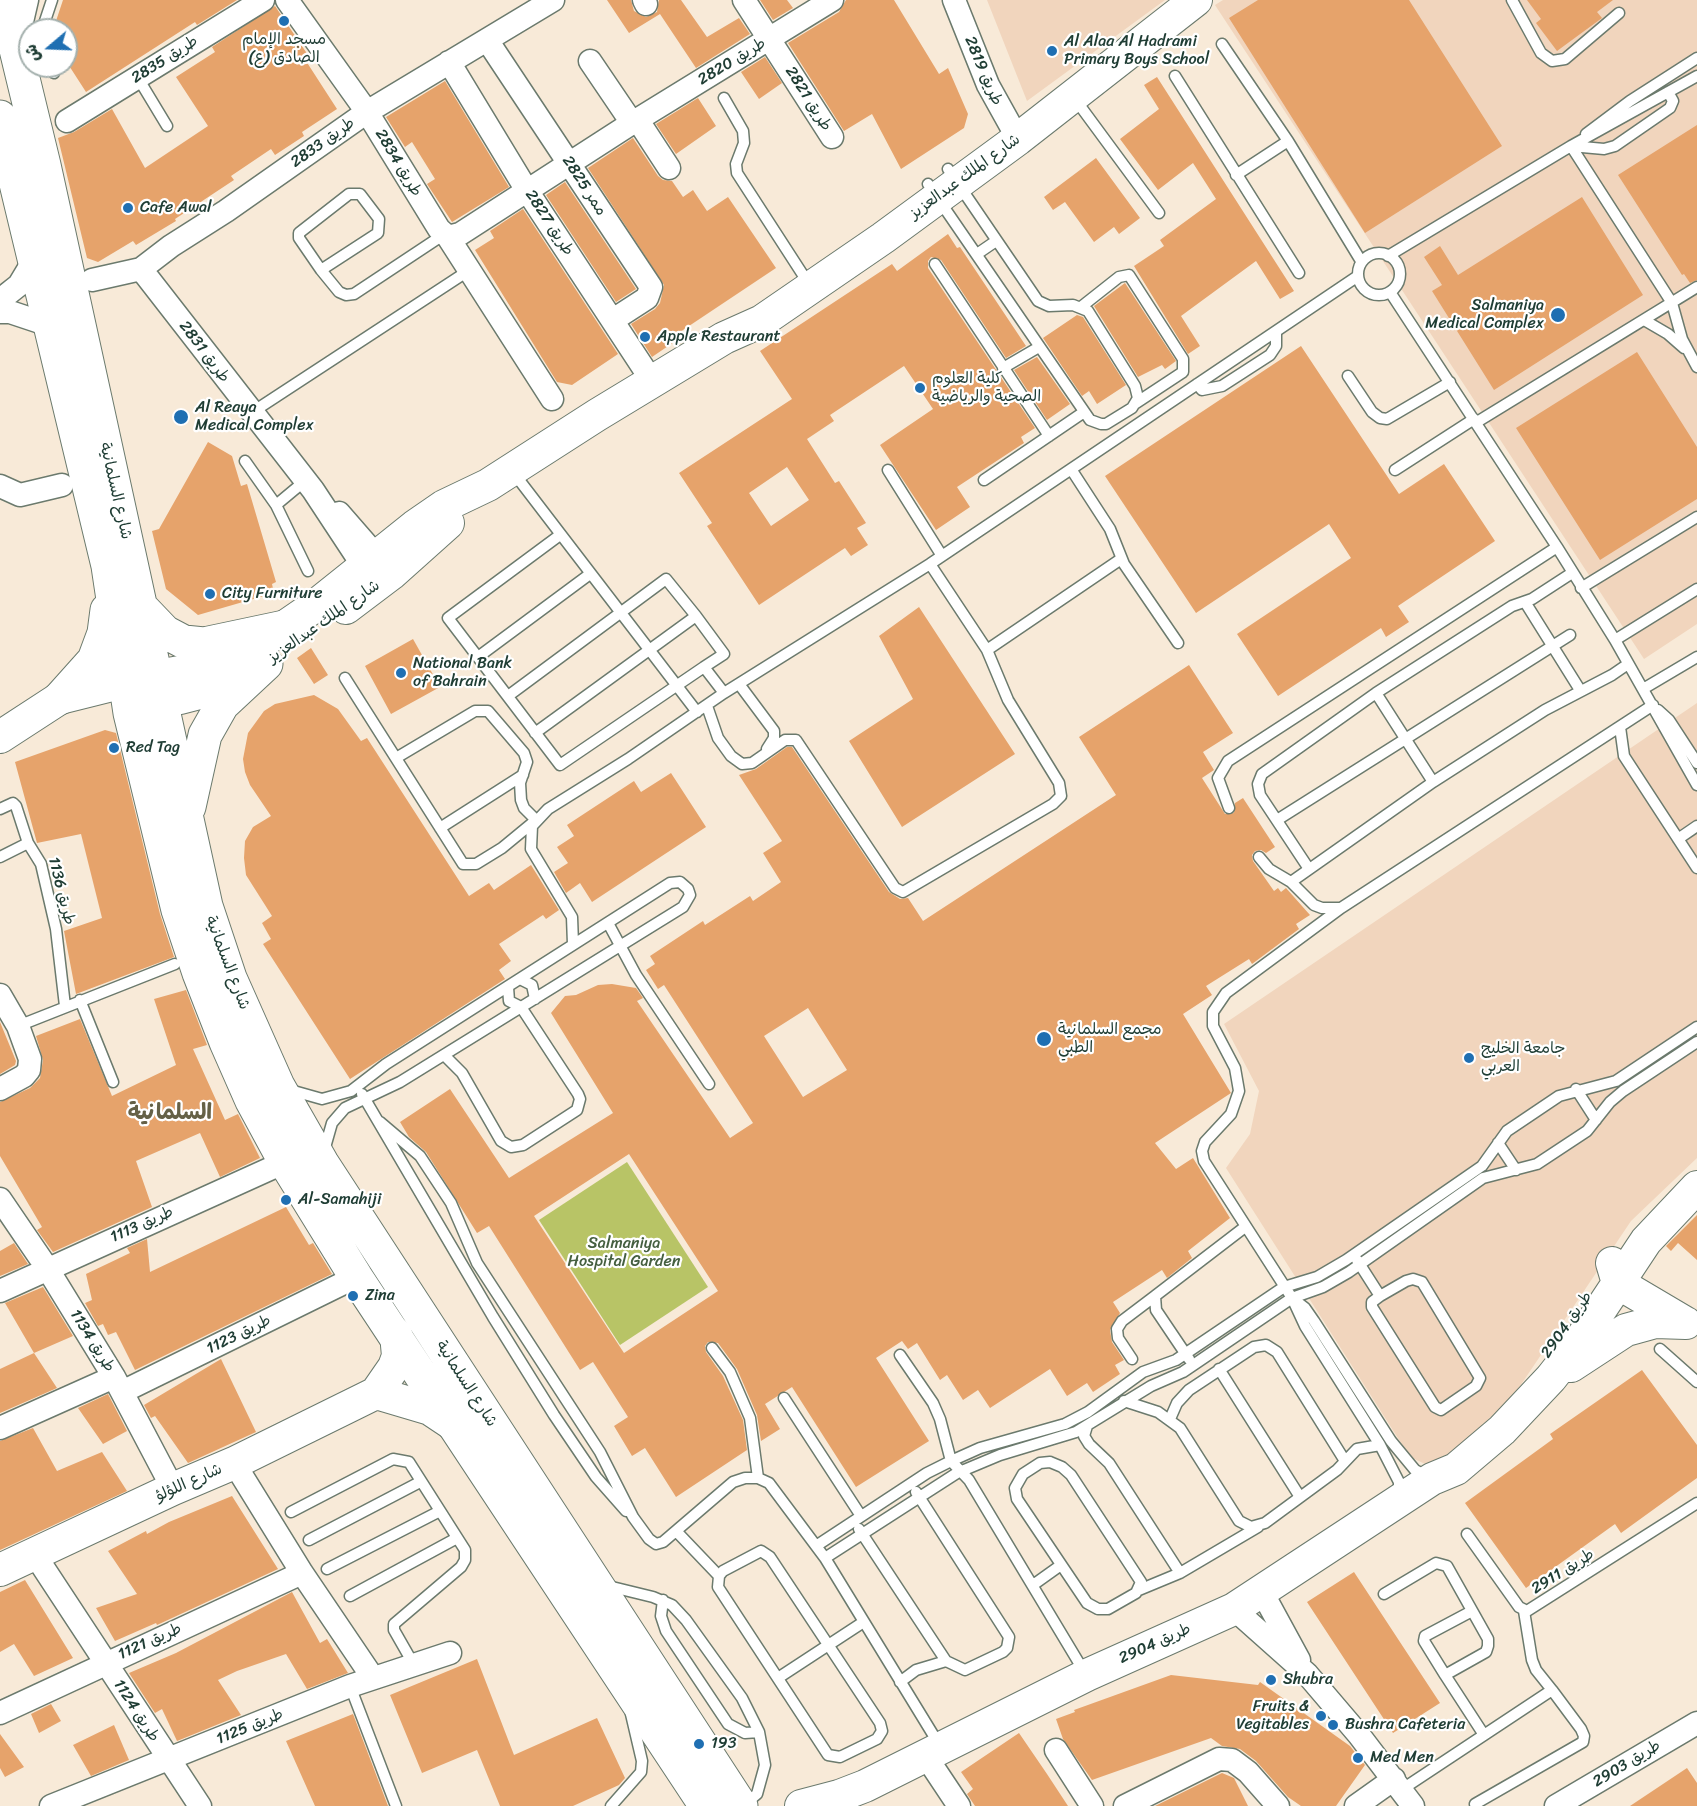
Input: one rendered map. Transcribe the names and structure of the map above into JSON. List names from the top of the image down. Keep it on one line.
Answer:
{"streets":{"main road":["شارع السلمانية"],"street":["طريق 2835","طريق 2820","طريق 2819","طريق 2821","طريق 2833","طريق 2834","شارع الملك عبدالعزيز","ممر 2825","طريق 2827","طريق 2831","طريق 1113","طريق 2904","طريق 1123","طريق 1134","شارع اللؤلؤ","طريق 1121","طريق 1124","طريق 1125","طريق 2903"],"lane":["طريق 1136","طريق 2911"]},"crossings":[["طريق 2820","طريق 2821"],["طريق 2820","طريق 2834"],["طريق 2820","ممر 2825"],["طريق 2820","طريق 2827"],["طريق 2819","شارع الملك عبدالعزيز"],["طريق 2833","طريق 2834"],["طريق 2833","ممر 2825"],["طريق 2833","طريق 2827"],["طريق 2833","طريق 2831"],["شارع الملك عبدالعزيز","طريق 2827"],["شارع الملك عبدالعزيز","طريق 2831"],["شارع الملك عبدالعزيز","شارع السلمانية"],["ممر 2825","طريق 2827"],["شارع السلمانية","طريق 1113"],["شارع السلمانية","طريق 1123"],["شارع السلمانية","شارع اللؤلؤ"],["طريق 1113","طريق 1134"],["طريق 1123","طريق 1134"],["طريق 1134","شارع اللؤلؤ"],["شارع اللؤلؤ","طريق 1124"],["طريق 1121","طريق 1124"],["طريق 1124","طريق 1125"]],"districts":["السلمانية"],"parks":["Salmaniya Hospital Garden"],"places":["مسجد الإمام الصادق (ع)","Al Alaa Al Hadrami Primary Boys School","Cafe Awal","Salmaniya Medical Complex","Apple Restaurant","كلية العلوم الصحية والرياضية","Al Reaya Medical Complex","City Furniture","National Bank of Bahrain","Red Tag","مجمع السلمانية الطبي","جامعة الخليج العربي","Al-Samahiji","Zina","Shubra","Fruits & Vegitables","Bushra Cafeteria","193","Med Men"],"north":"left"}
